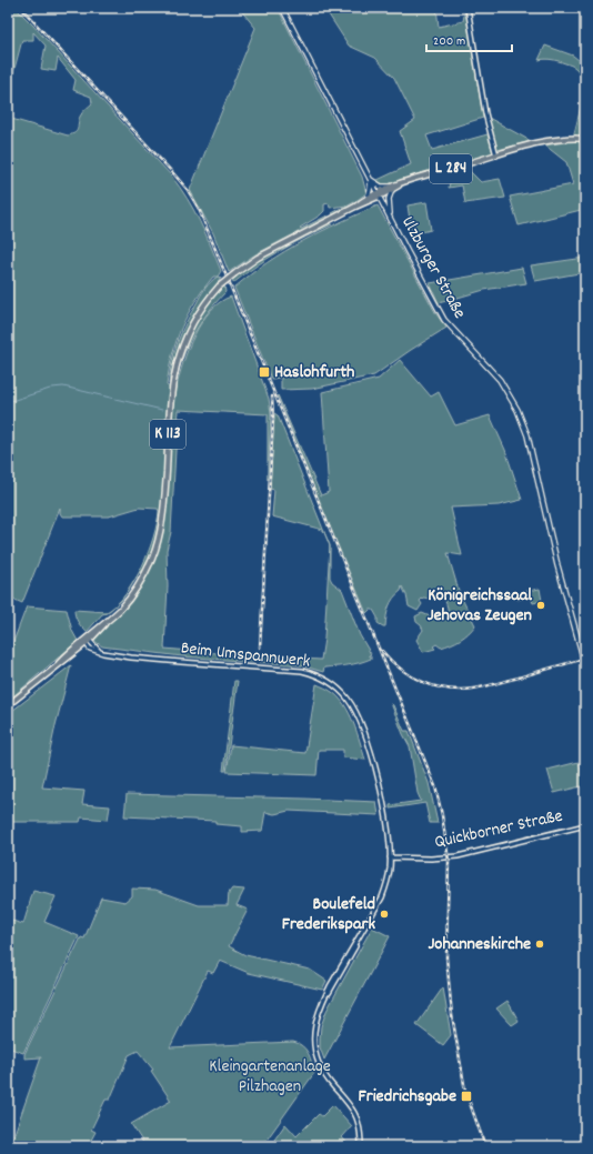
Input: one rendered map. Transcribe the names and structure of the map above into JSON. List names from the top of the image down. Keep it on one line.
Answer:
{"streets":{"main road":["L 284","Ulzburger Straße","K 113"],"street":["Beim Umspannwerk","Quickborner Straße"]},"crossings":[["L 284","Ulzburger Straße"],["L 284","K 113"],["Ulzburger Straße","K 113"],["K 113","Beim Umspannwerk"],["Beim Umspannwerk","Quickborner Straße"]],"parks":["Kleingartenanlage Pilzhagen"],"places":{"transit":["Haslohfurth","Friedrichsgabe"],"other":["Königreichssaal Jehovas Zeugen","Boulefeld Frederikspark","Johanneskirche"]},"scale_bar":"200 m"}
